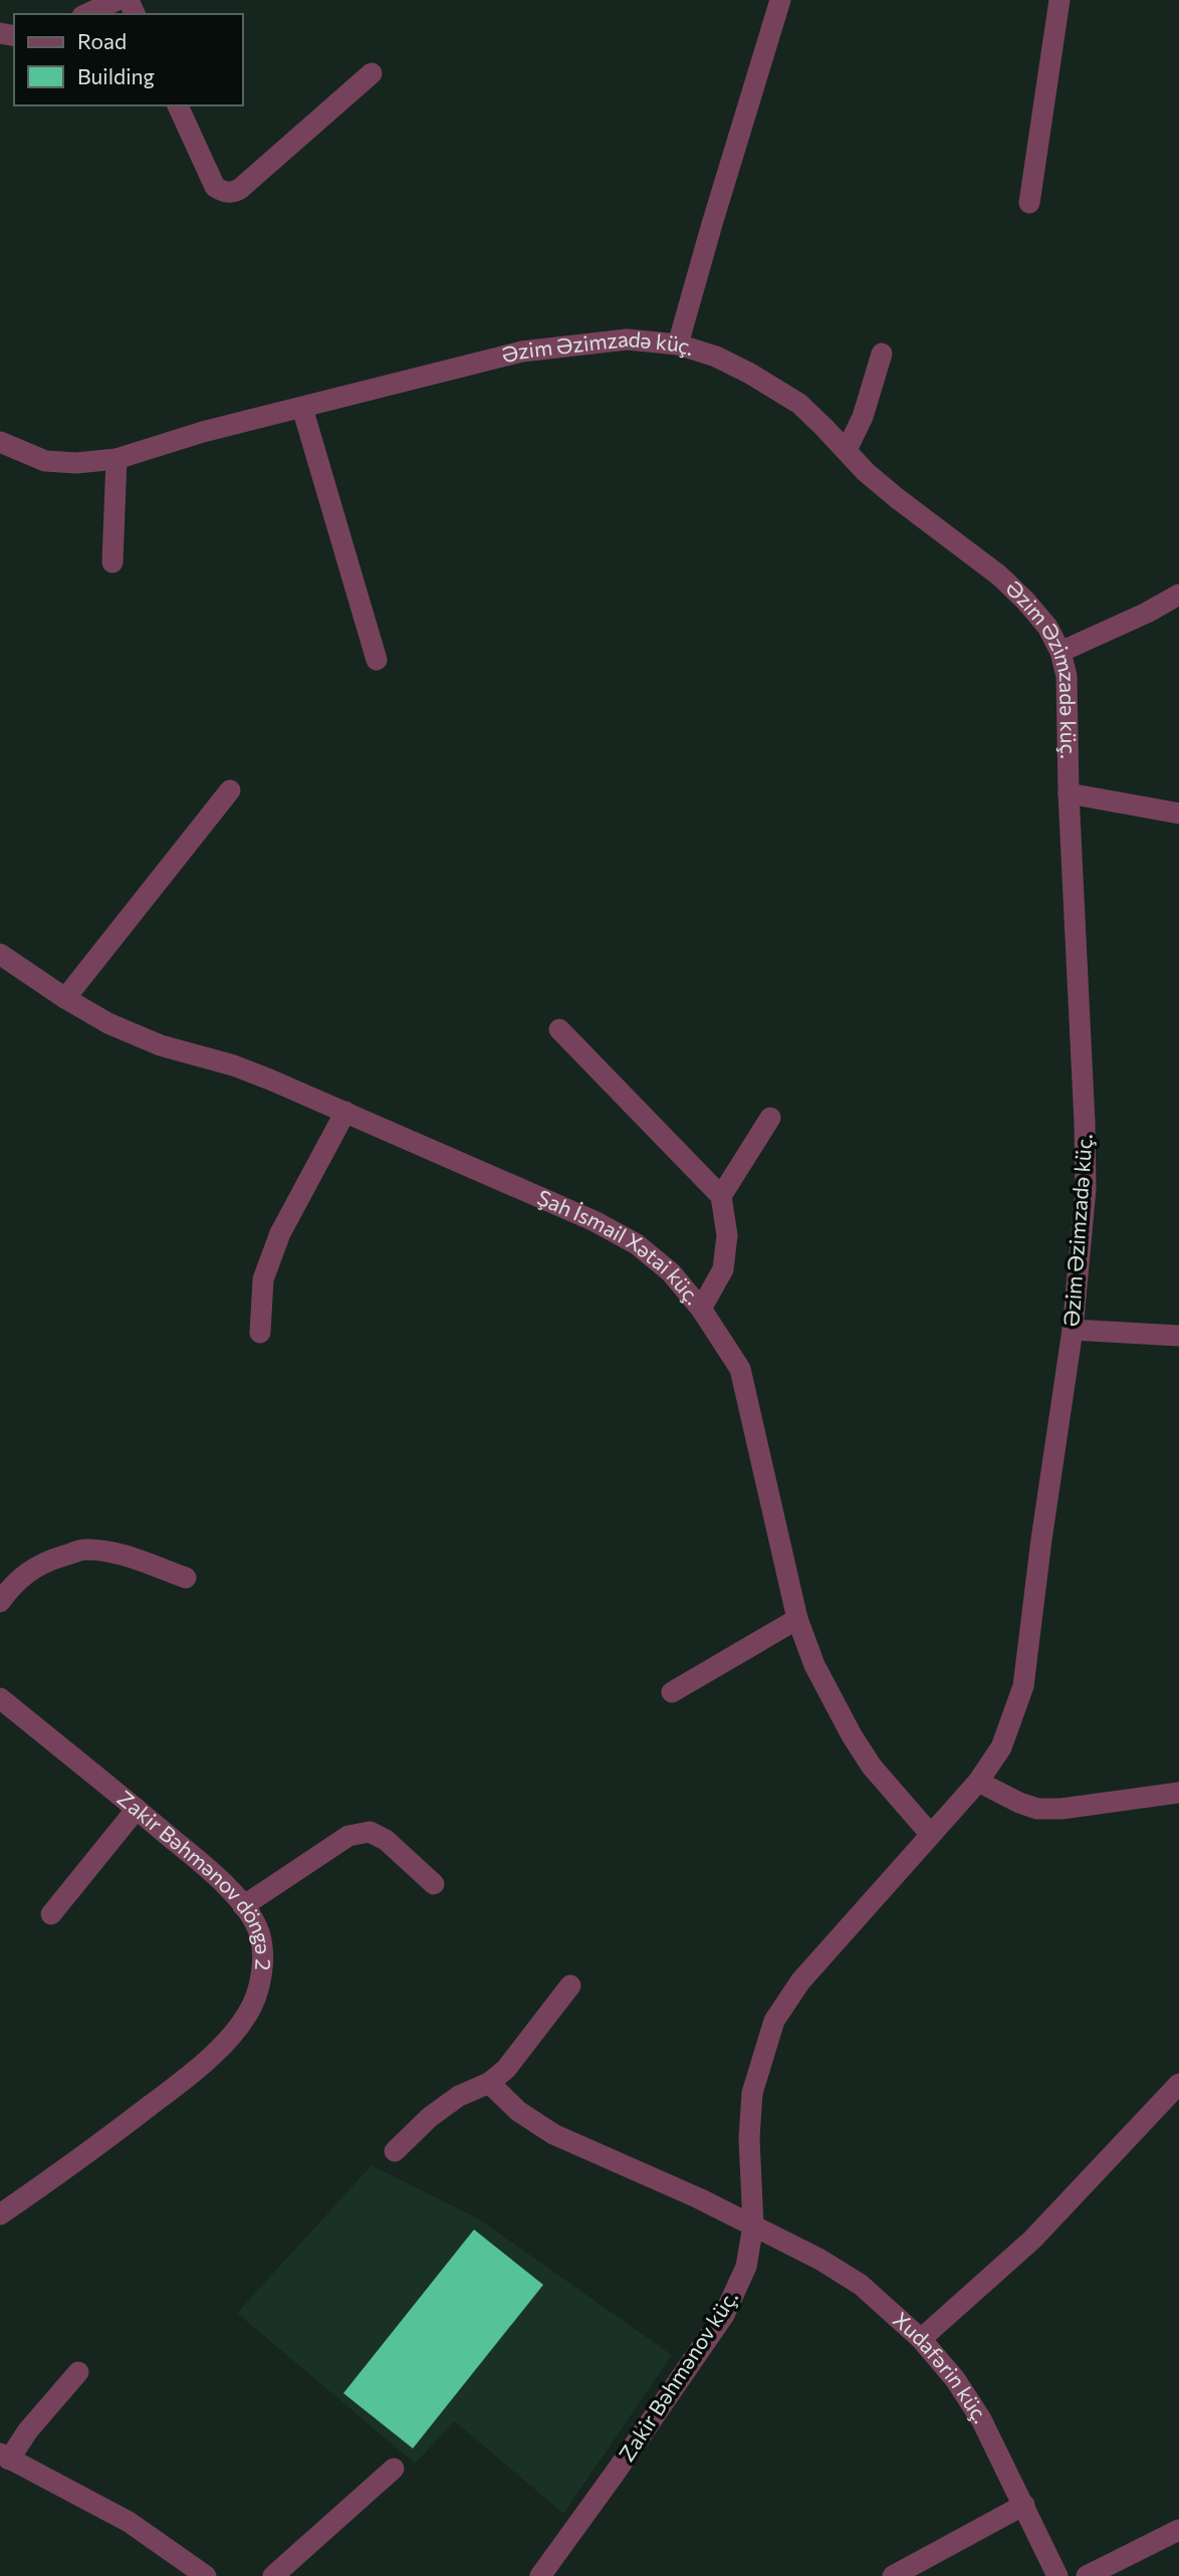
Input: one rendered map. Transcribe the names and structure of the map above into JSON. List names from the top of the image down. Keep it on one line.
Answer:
{"streets":{"street":["Əzim Əzimzadə küç.","Şah İsmail Xətai küç.","Zakir Bəhmənov döngə 2","Xudafərin küç.","Zakir Bəhmənov küç."]},"crossings":[["Əzim Əzimzadə küç.","Şah İsmail Xətai küç."],["Əzim Əzimzadə küç.","Zakir Bəhmənov küç."],["Şah İsmail Xətai küç.","Zakir Bəhmənov küç."],["Xudafərin küç.","Zakir Bəhmənov küç."]],"legend":["Road","Building"]}
